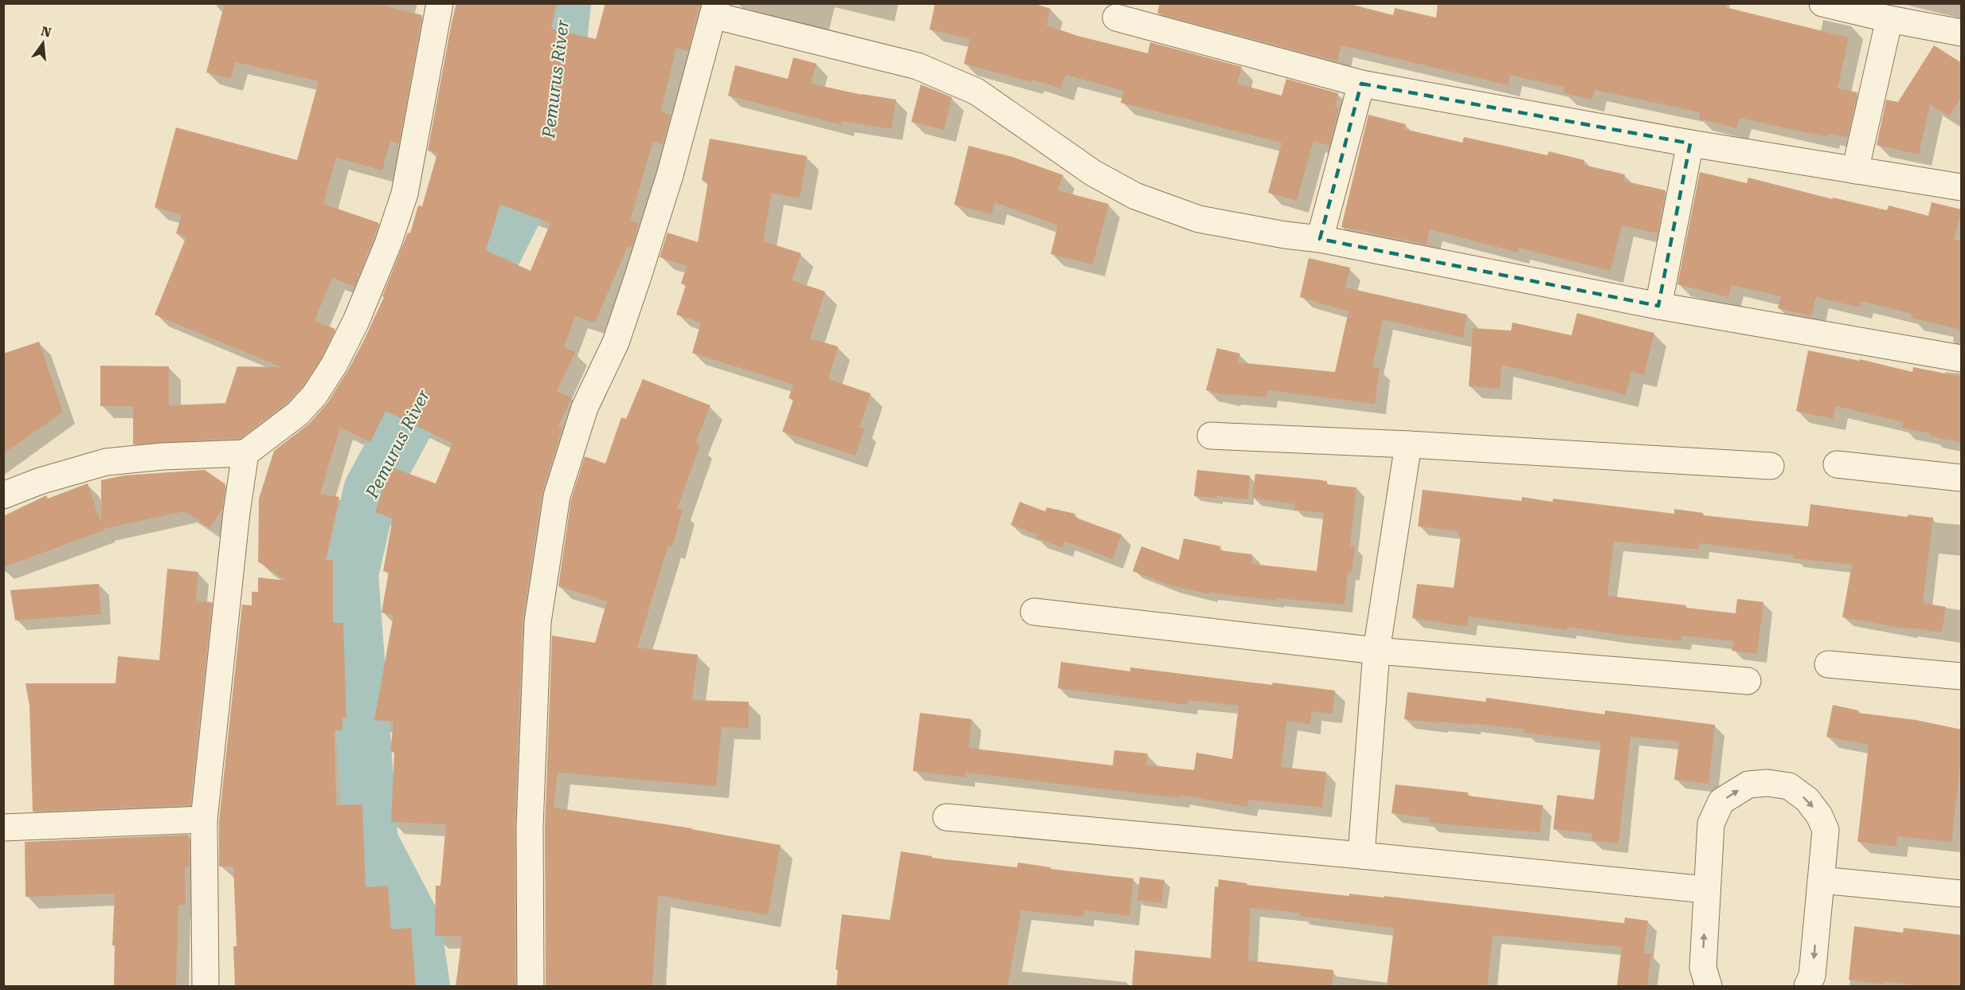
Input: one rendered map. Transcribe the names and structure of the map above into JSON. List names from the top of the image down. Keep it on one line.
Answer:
{"water":["Pemurus River"],"north":"top"}
